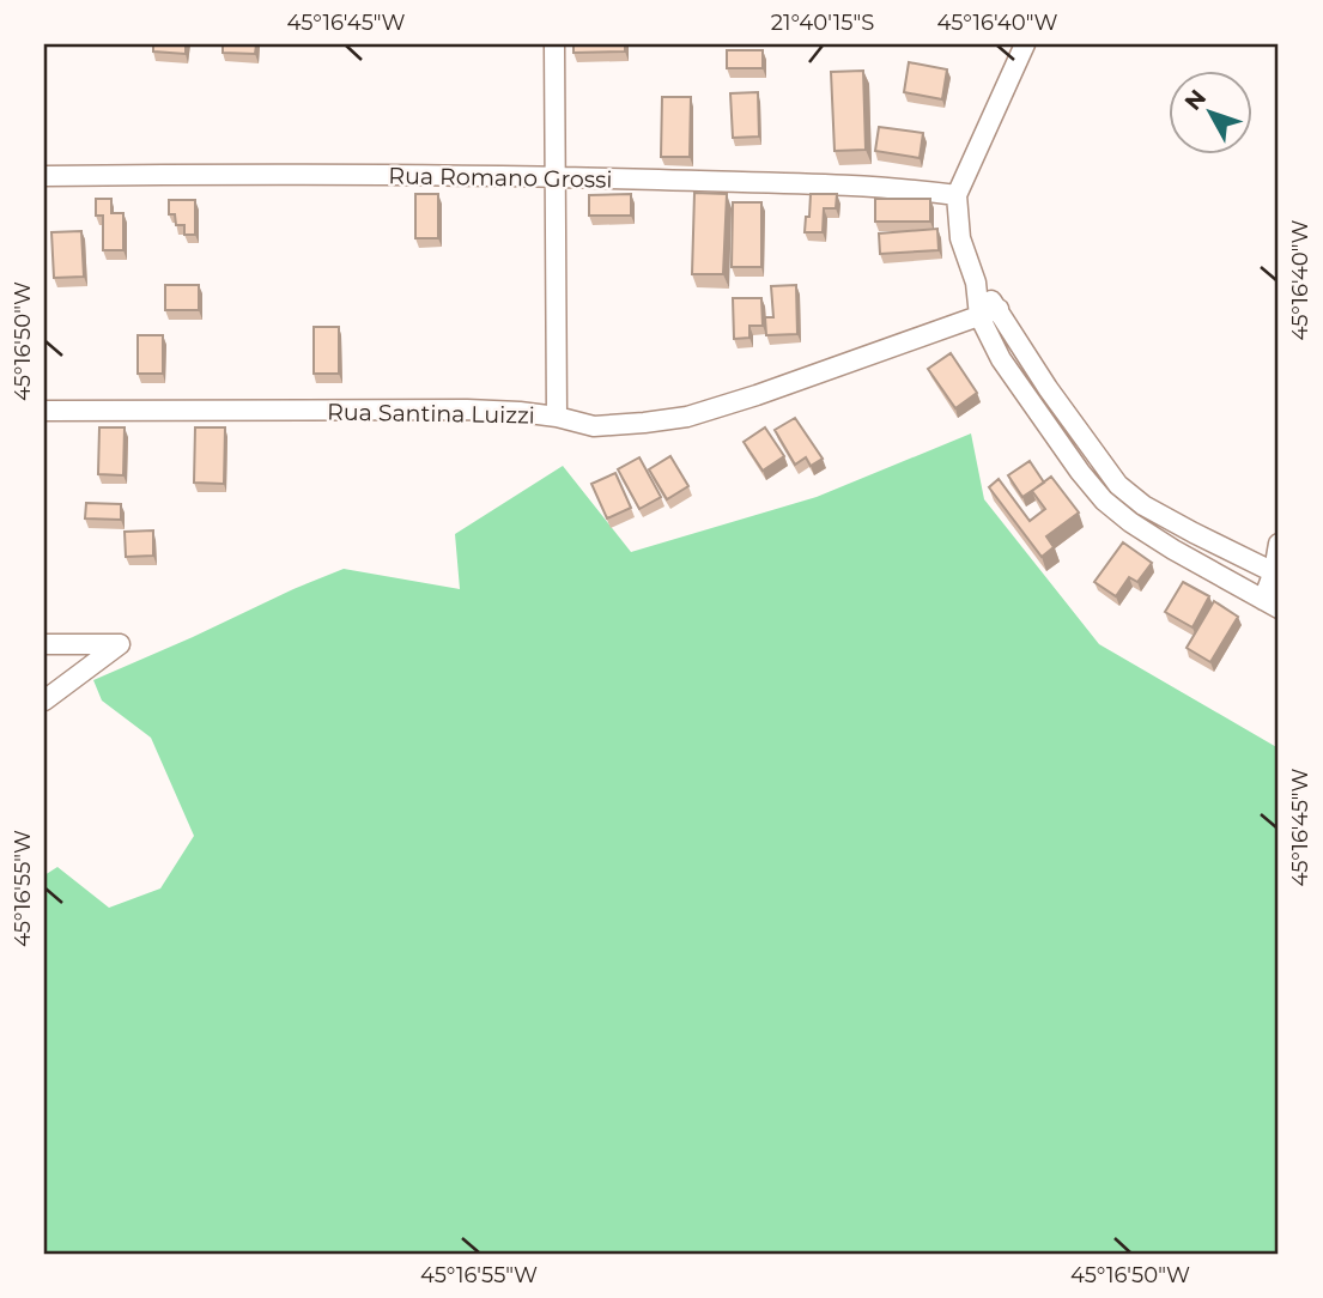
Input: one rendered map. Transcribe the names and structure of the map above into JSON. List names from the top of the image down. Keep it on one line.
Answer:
{"streets":{"street":["Rua Romano Grossi","Rua Santina Luizzi"]},"north":"top left","coordinates":["45°16'45\"W","21°40'15\"S","45°16'40\"W","45°16'50\"W","45°16'55\"W"]}
